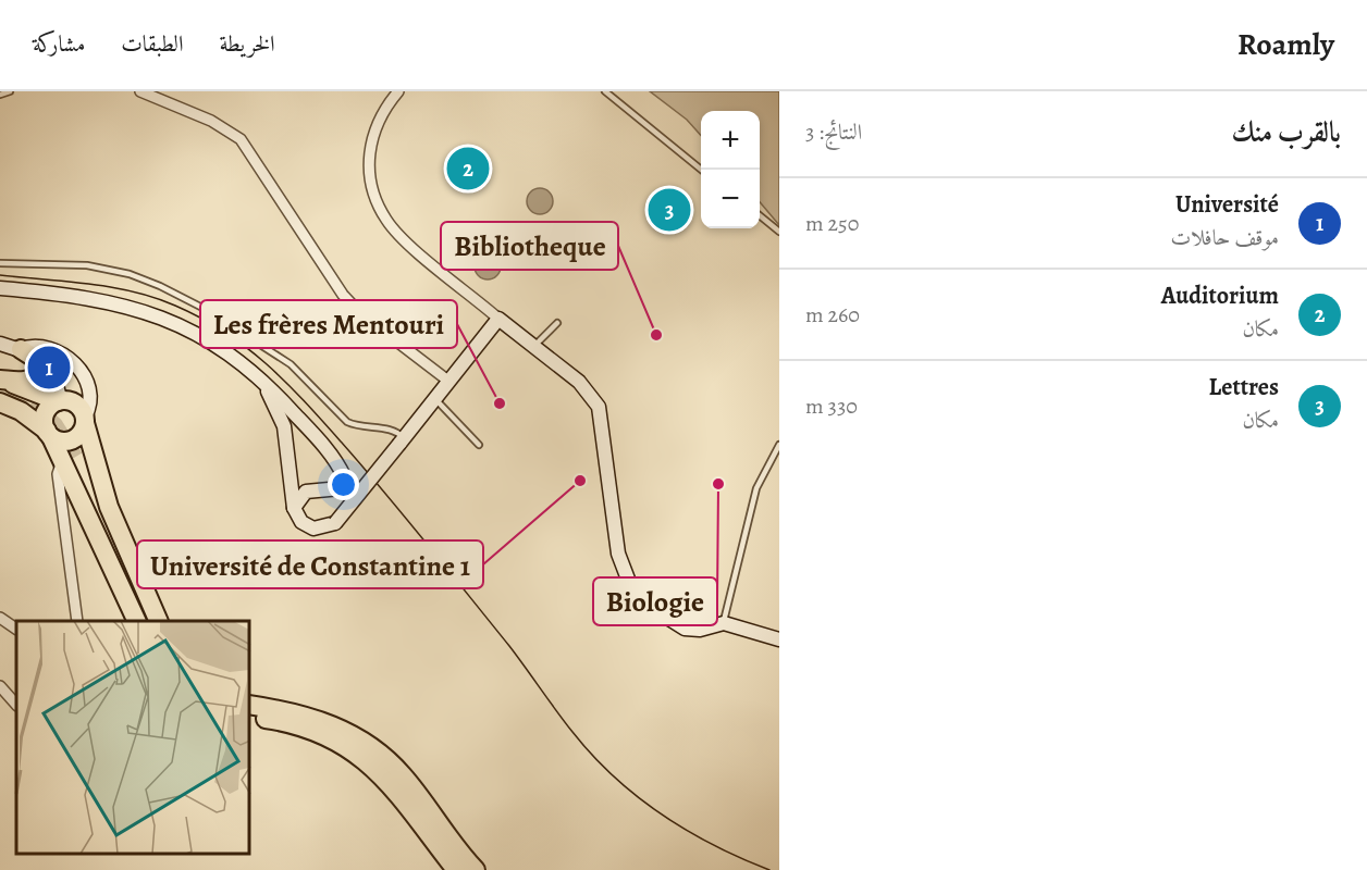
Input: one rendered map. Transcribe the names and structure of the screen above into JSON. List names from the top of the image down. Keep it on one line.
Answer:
{"places":["Bibliotheque","Les frères Mentouri","Université de Constantine 1","Biologie"],"page":{"header":"Roamly","nav":["الخريطة","الطبقات","مشاركة"],"heading":["بالقرب منك","النتائج: 3"],"map_buttons":["+","−"],"pins":["2","3","1"],"list":[{"mark":"1","name":"Université","note":"موقف حافلات","value":"250 m"},{"mark":"2","name":"Auditorium","note":"مكان","value":"260 m"},{"mark":"3","name":"Lettres","note":"مكان","value":"330 m"}]}}
